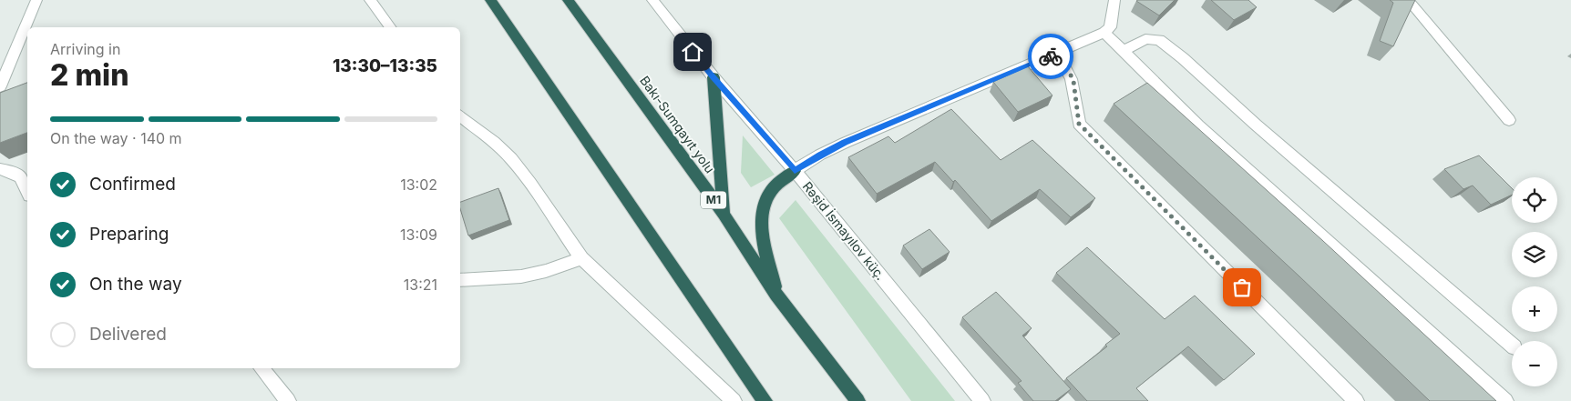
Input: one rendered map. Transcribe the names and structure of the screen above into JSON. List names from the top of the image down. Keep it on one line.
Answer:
{"streets":{"highway":["Bakı-Sumqayıt yolu","M1"],"street":["Rəşid İsmayılov küç."]},"page":{"heading":["2 min","Arriving in","13:30–13:35"],"bar":"On the way · 140 m","list":[["Confirmed","13:02"],["Preparing","13:09"],["On the way","13:21"],"Delivered"],"map_buttons":["+","−"]}}
